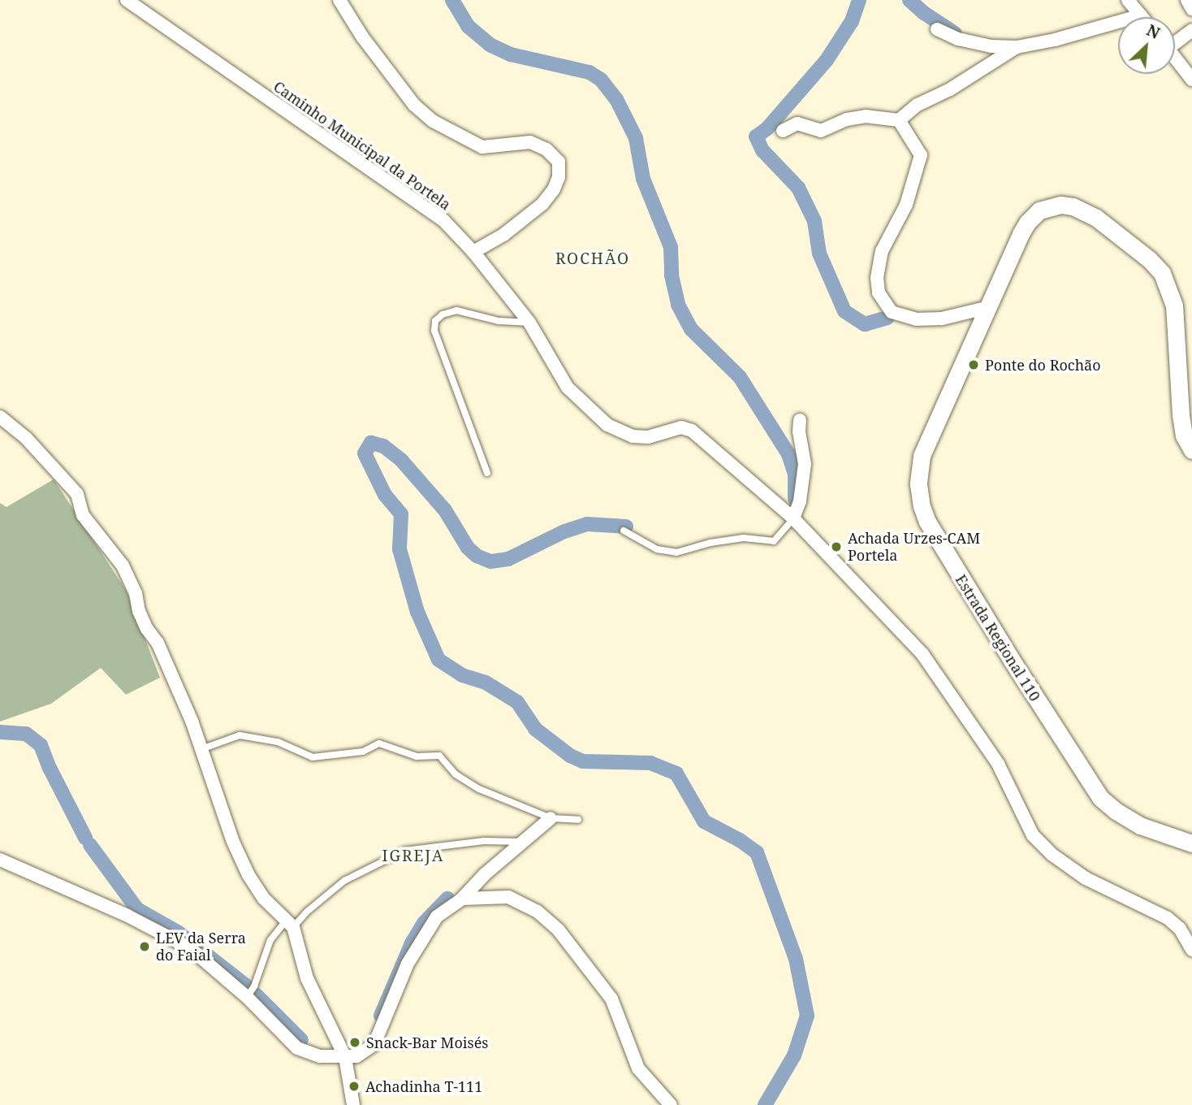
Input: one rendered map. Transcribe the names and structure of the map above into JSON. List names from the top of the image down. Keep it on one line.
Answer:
{"streets":{"main road":["Estrada Regional 110"],"street":["Caminho Municipal da Portela"]},"districts":["ROCHÃO","IGREJA"],"places":["Ponte do Rochão","Achada Urzes-CAM Portela","LEV da Serra do Faial","Snack-Bar Moisés","Achadinha T-111"],"north":"top right"}
